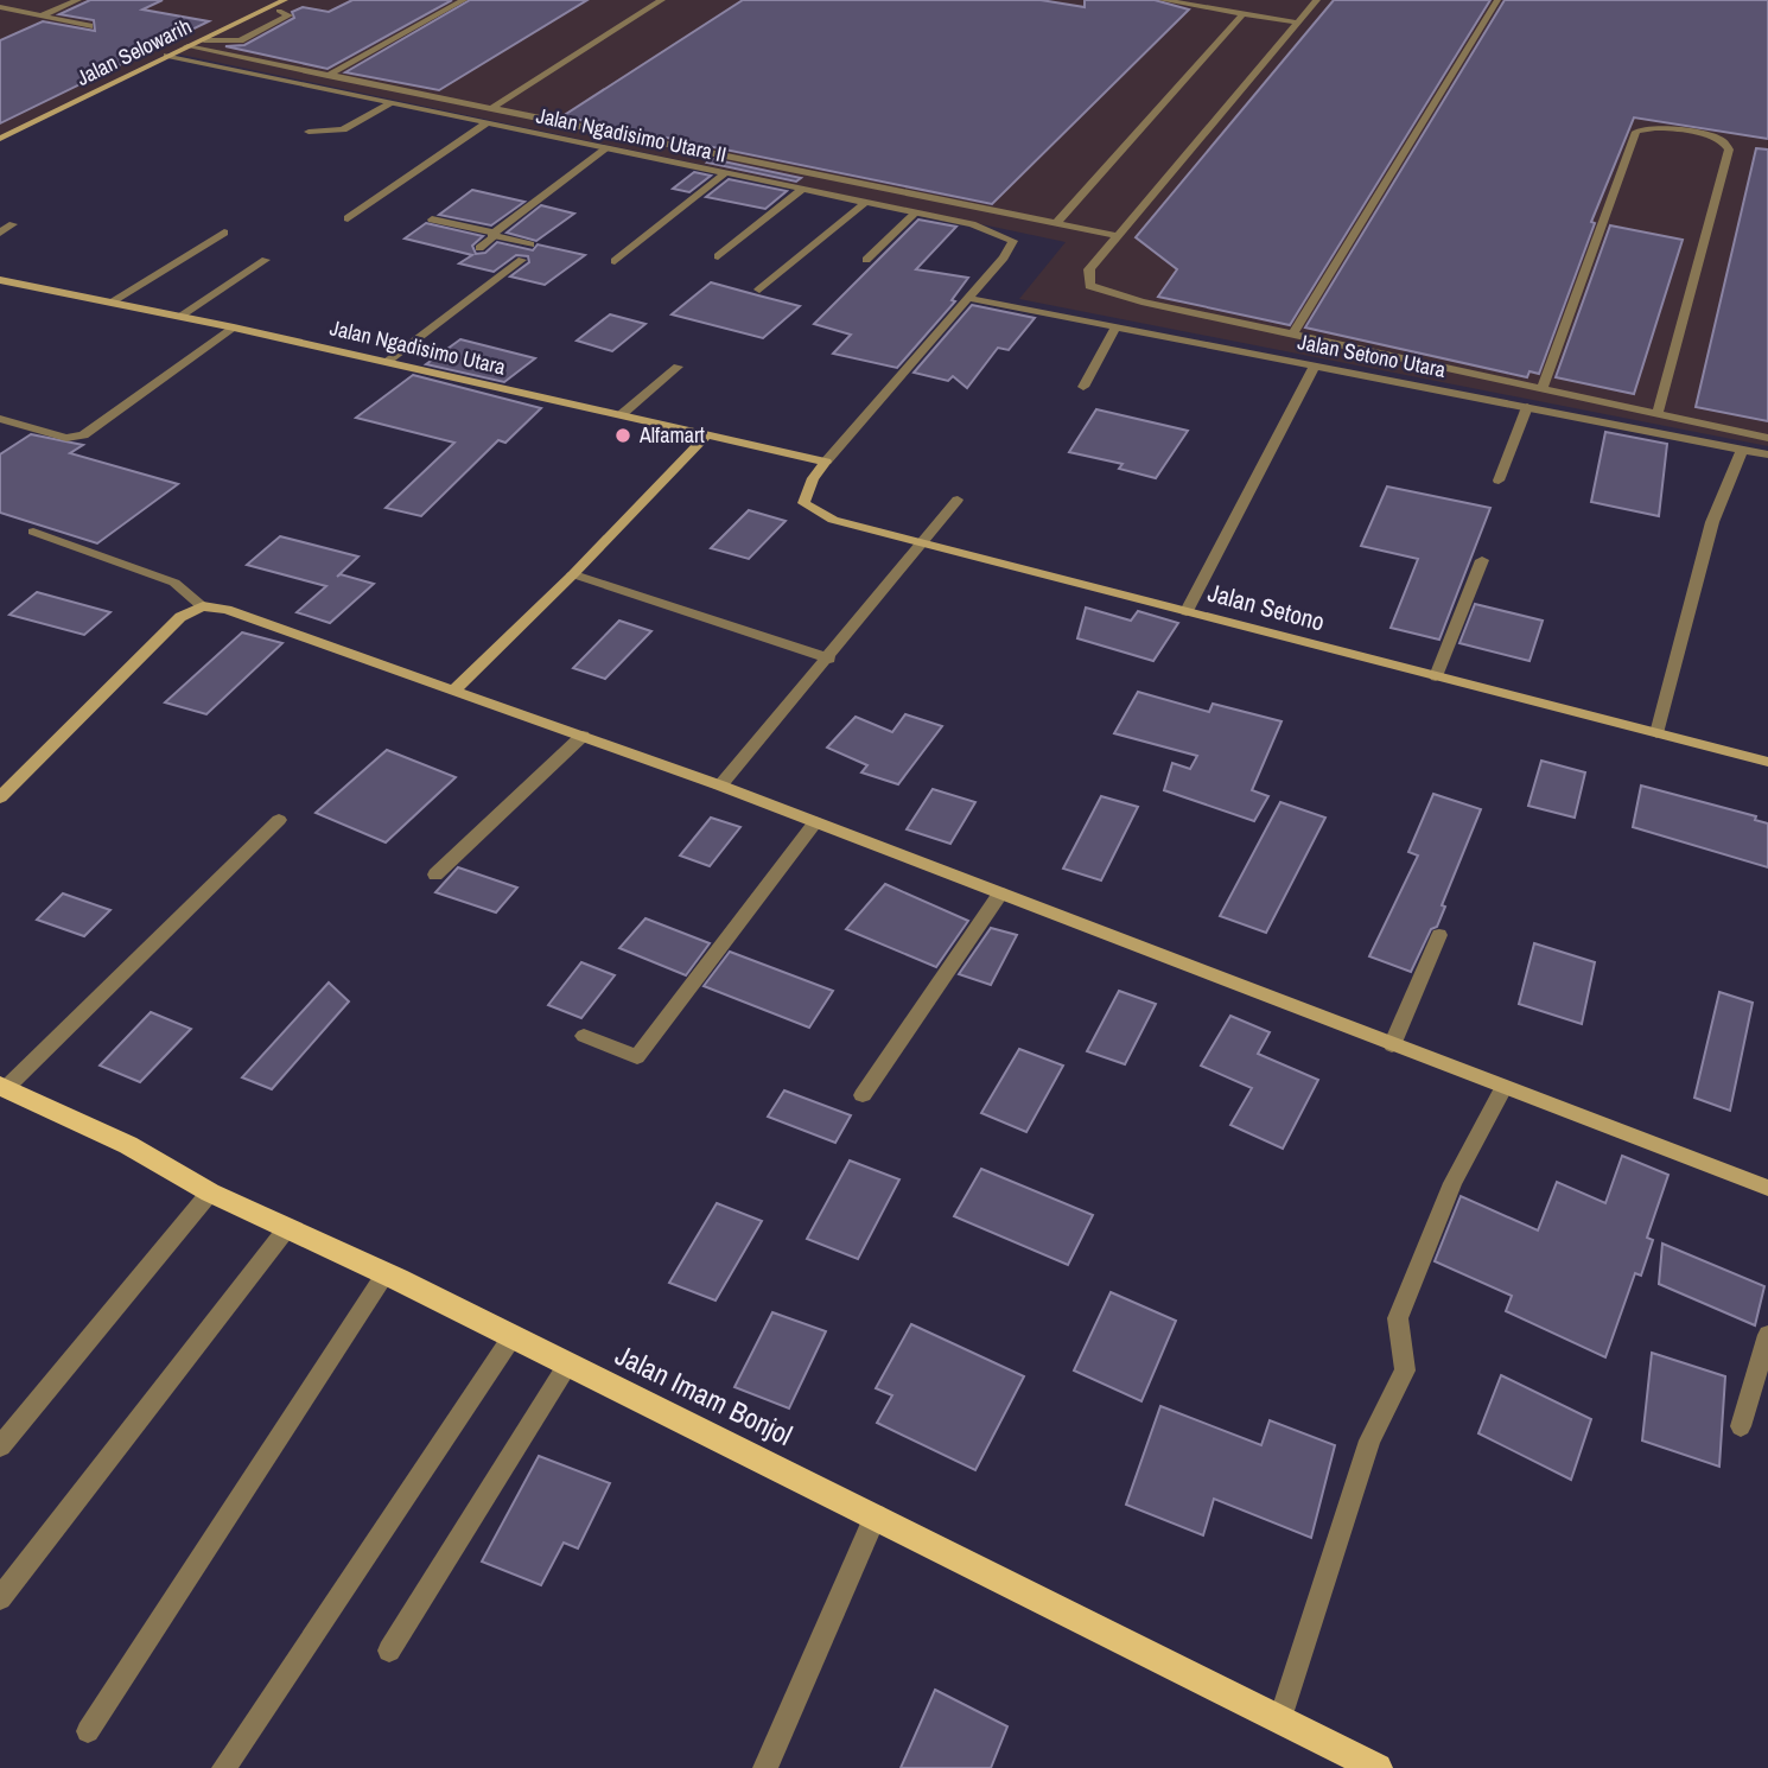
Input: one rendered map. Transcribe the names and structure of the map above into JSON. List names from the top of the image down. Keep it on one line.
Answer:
{"streets":{"main road":["Jalan Imam Bonjol"],"street":["Jalan Selowarih","Jalan Ngadisimo Utara II","Jalan Ngadisimo Utara","Jalan Setono Utara","Jalan Setono"]},"crossings":[["Jalan Selowarih","Jalan Ngadisimo Utara II"],["Jalan Ngadisimo Utara II","Jalan Setono Utara"],["Jalan Ngadisimo Utara","Jalan Setono"]],"places":["Alfamart"]}
